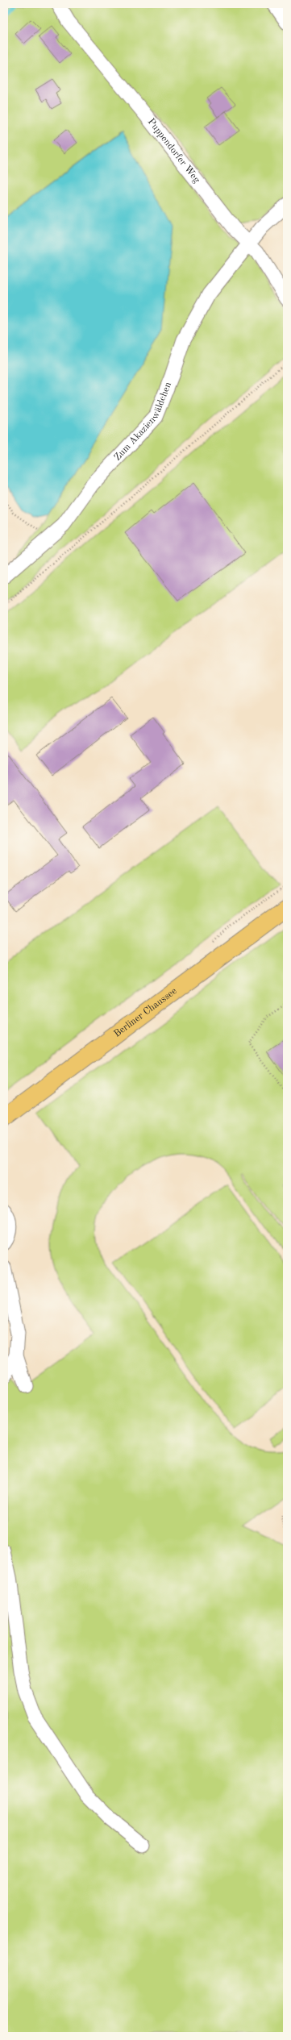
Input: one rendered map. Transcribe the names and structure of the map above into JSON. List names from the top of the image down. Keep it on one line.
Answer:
{"streets":{"main road":["Berliner Chaussee"],"street":["Puppendorfer Weg","Zum Akazienwäldchen"]},"crossings":[["Puppendorfer Weg","Zum Akazienwäldchen"]]}
